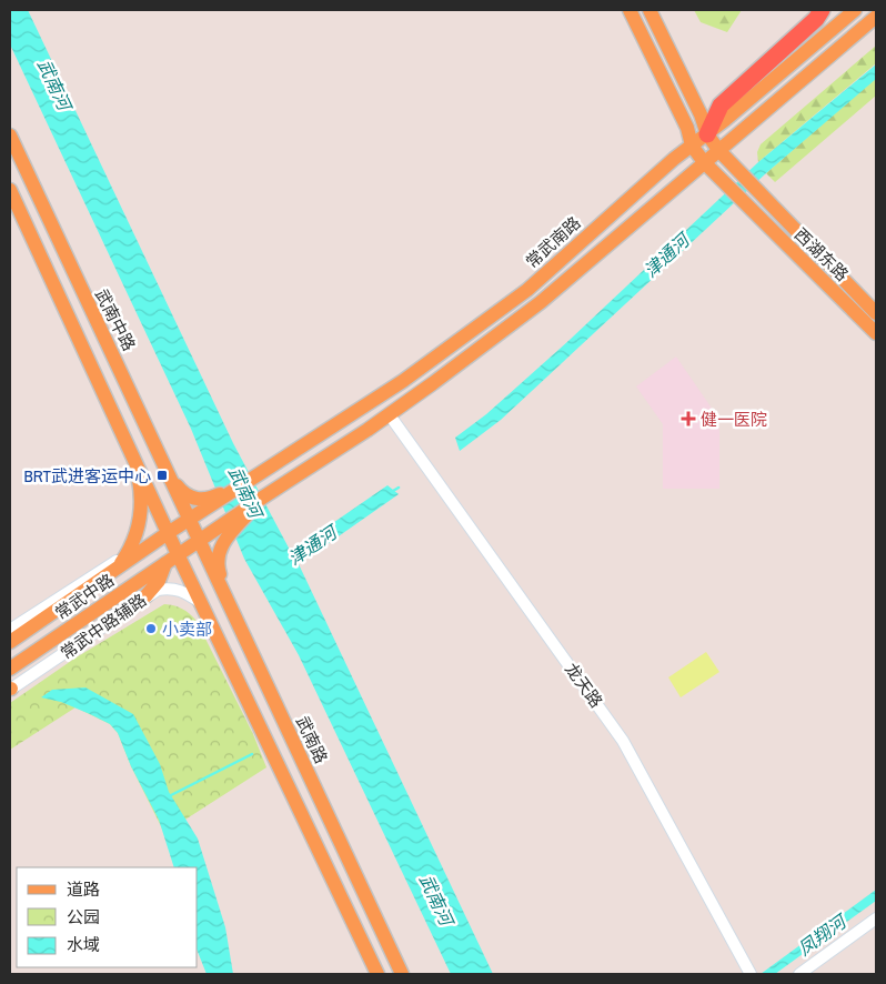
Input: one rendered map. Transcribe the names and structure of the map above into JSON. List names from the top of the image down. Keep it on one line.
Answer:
{"streets":{"main road":["常武南路","西湖东路","武南中路","常武中路","武南路"],"street":["常武中路辅路","龙天路"]},"crossings":[["常武南路","西湖东路"],["武南中路","常武中路"],["武南中路","武南路"],["常武中路","武南路"]],"water":["武南河","津通河","凤翔河"],"places":{"health":["健一医院"],"transit":["BRT武进客运中心"],"other":["小卖部"]},"legend":["道路","公园","水域"]}
